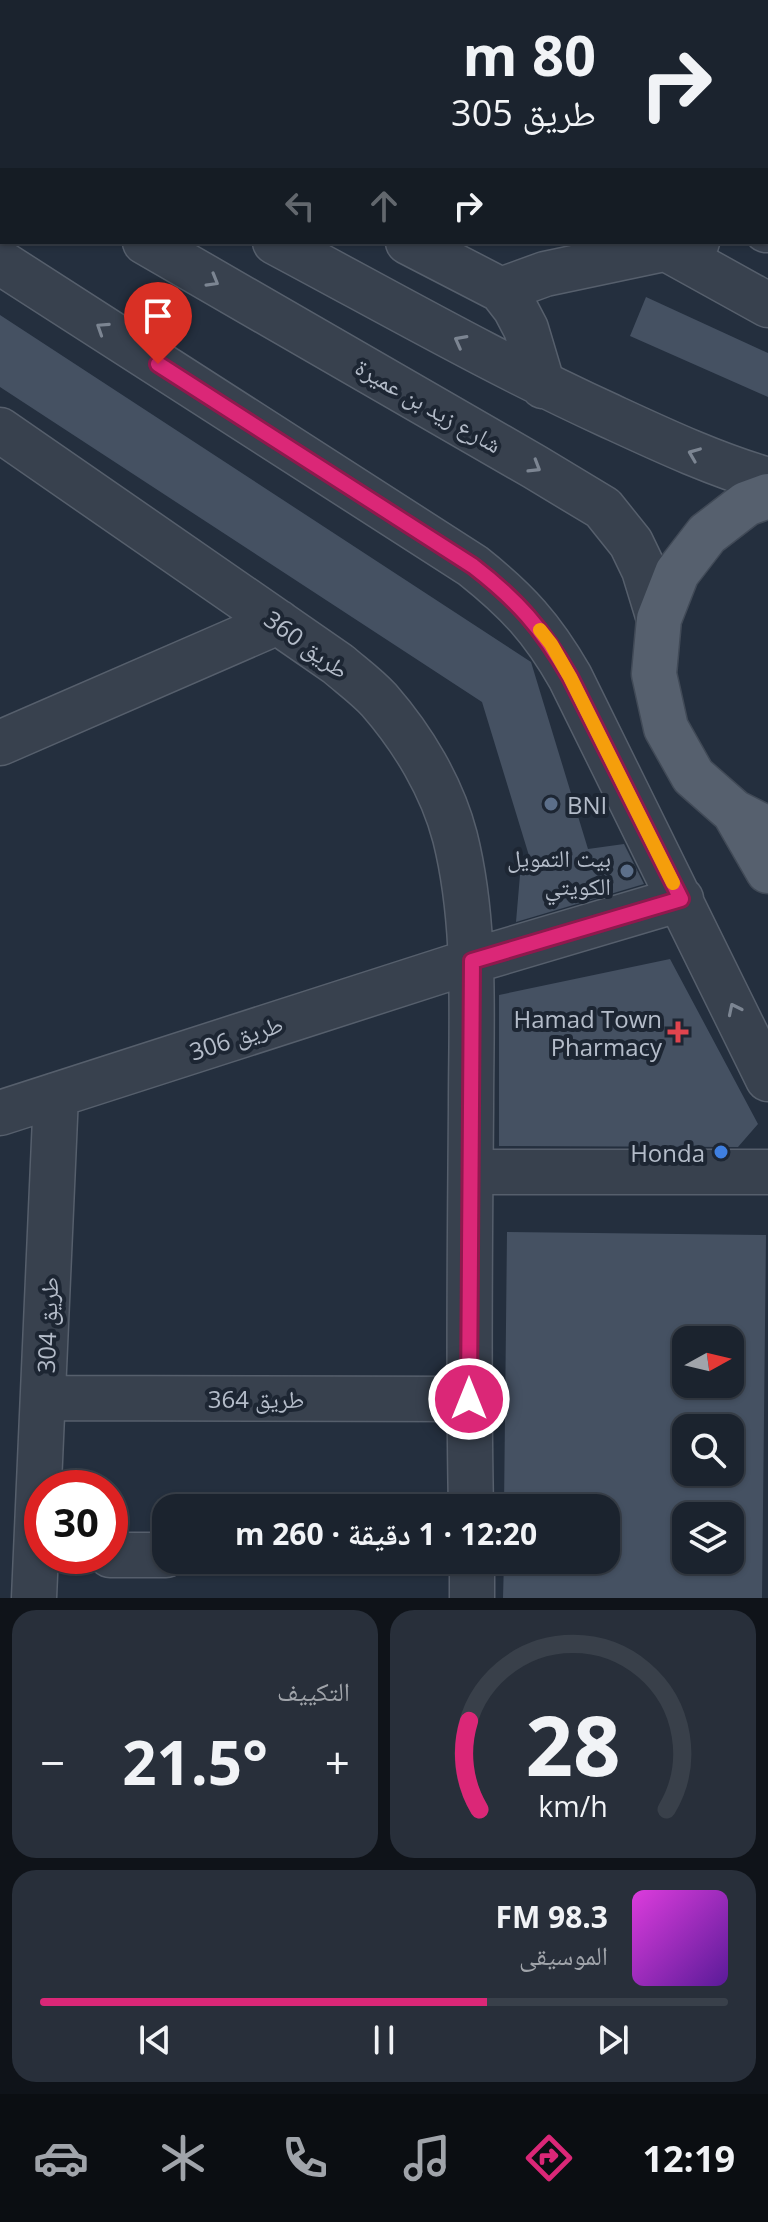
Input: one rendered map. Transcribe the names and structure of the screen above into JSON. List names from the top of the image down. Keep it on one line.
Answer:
{"streets":{"street":["شارع زيد بن عميرة","طريق 360","طريق 306","طريق 304","طريق 364"]},"crossings":[["طريق 360","طريق 306"],["طريق 360","طريق 364"],["طريق 306","طريق 304"],["طريق 304","طريق 364"]],"places":{"other":["BNI","بيت التمويل الكويتي","Honda"],"health":["Hamad Town Pharmacy"]},"north":"right","page":{"turn":["80 m","طريق 305"],"limit":"30","trip":"12:20 · 1 دقيقة · 260 m","tile":"التكييف","heat":["−","21.5°","+"],"song":["98.3 FM","الموسيقى"],"tabs":"12:19","gauge":["28","km/h"]}}
